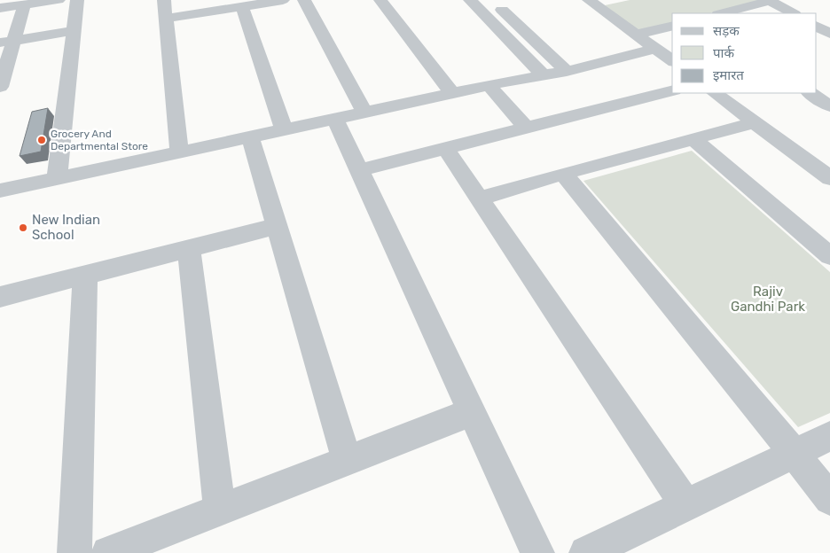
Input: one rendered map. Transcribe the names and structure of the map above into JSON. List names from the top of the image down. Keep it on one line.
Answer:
{"parks":["Rajiv Gandhi Park"],"places":["Grocery And Departmental Store","New Indian School"],"legend":["सड़क","पार्क","इमारत"]}
